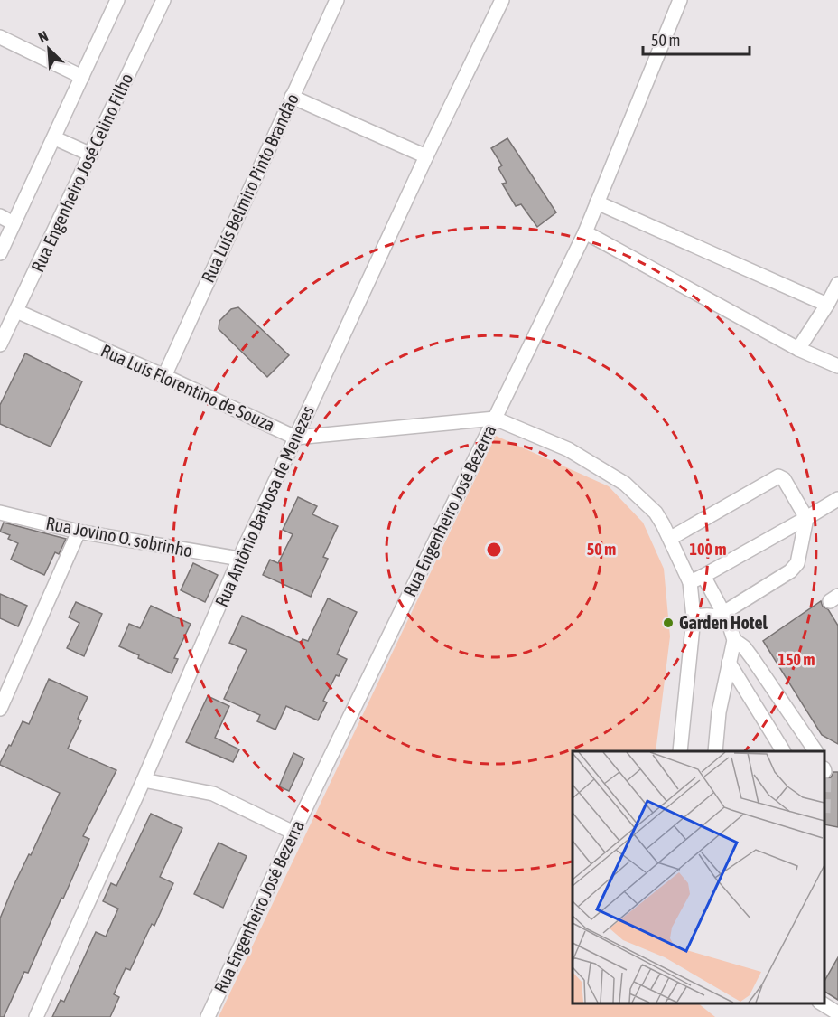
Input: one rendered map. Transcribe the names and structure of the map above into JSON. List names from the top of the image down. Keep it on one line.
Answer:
{"streets":{"street":["Rua Engenheiro José Celino Filho","Rua Luís Belmiro Pinto Brandão","Rua Luís Florentino de Souza","Rua Antônio Barbosa de Menezes","Rua Engenheiro José Bezerra","Rua Jovino O. sobrinho"]},"crossings":[["Rua Engenheiro José Celino Filho","Rua Luís Florentino de Souza"],["Rua Luís Belmiro Pinto Brandão","Rua Luís Florentino de Souza"],["Rua Luís Florentino de Souza","Rua Antônio Barbosa de Menezes"],["Rua Luís Florentino de Souza","Rua Engenheiro José Bezerra"],["Rua Antônio Barbosa de Menezes","Rua Jovino O. sobrinho"]],"places":["Garden Hotel"],"scale_bar":"50 m","north":"top left","rings":["50 m","100 m","150 m"]}
